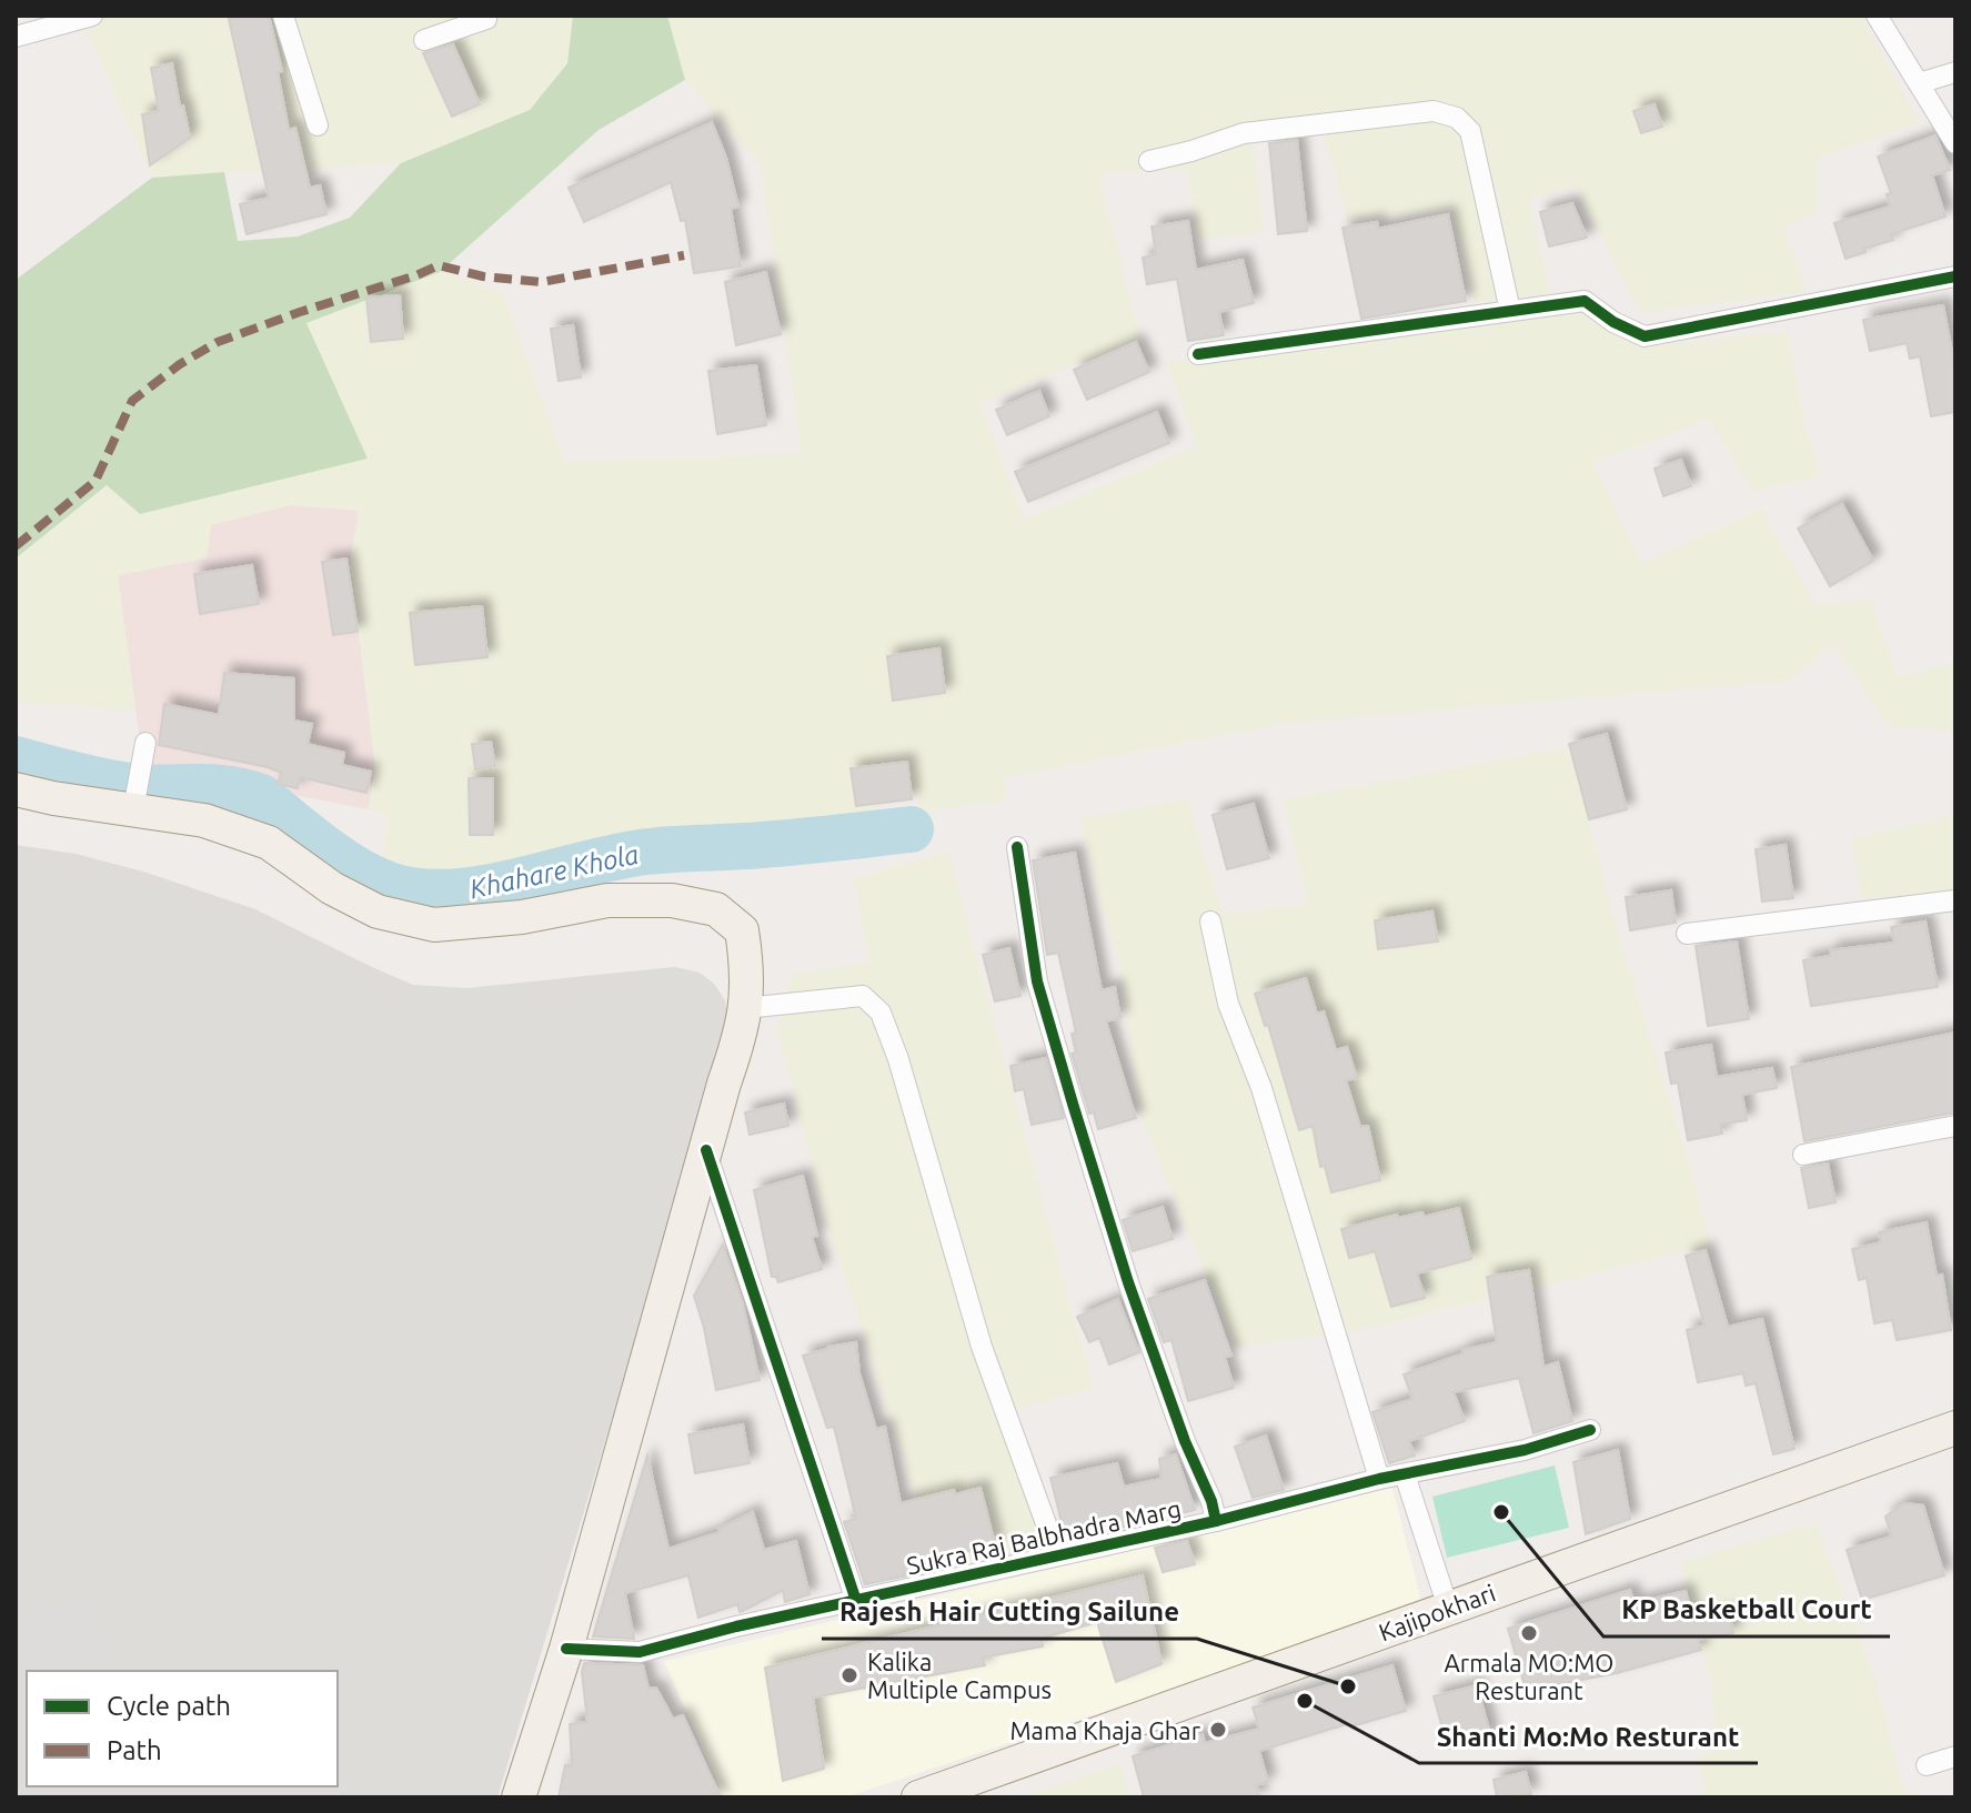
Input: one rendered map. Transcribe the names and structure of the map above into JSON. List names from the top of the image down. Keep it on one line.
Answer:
{"streets":{"main road":["Kajipokhari"],"street":["Sukra Raj Balbhadra Marg"]},"water":["Khahare Khola"],"places":["KP Basketball Court","Armala MO:MO Resturant","Kalika Multiple Campus","Rajesh Hair Cutting Sailune","Shanti Mo:Mo Resturant","Mama Khaja Ghar"],"legend":["Cycle path","Path"]}
